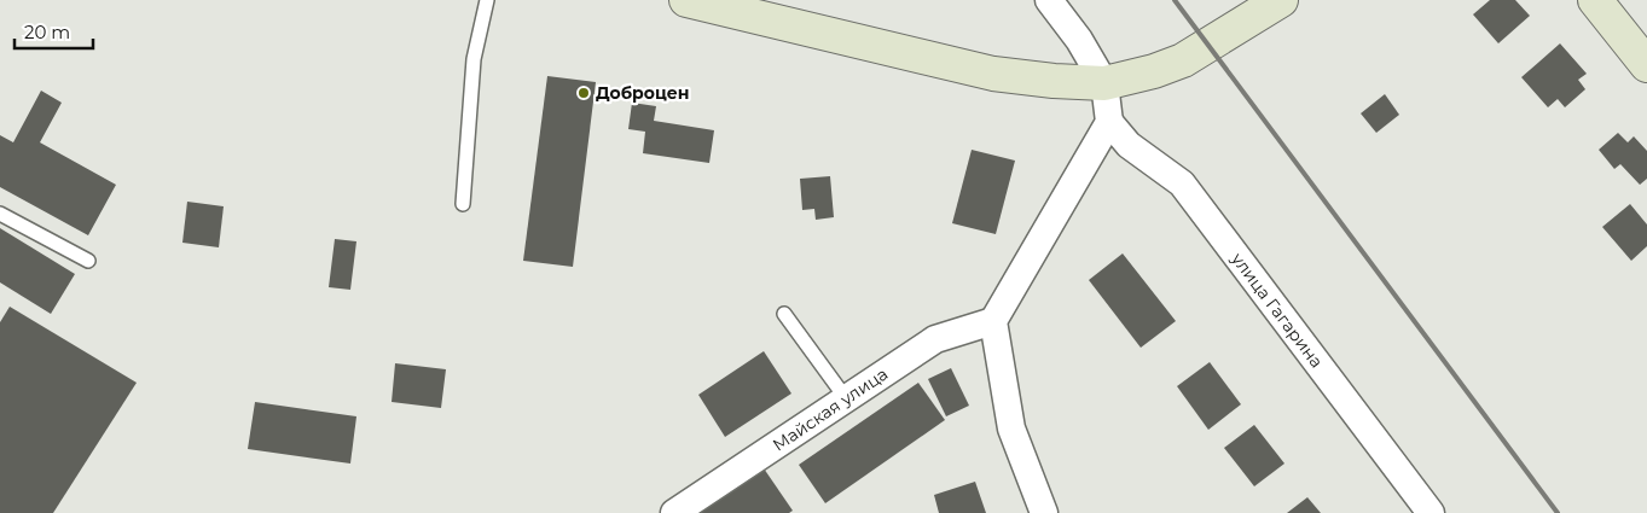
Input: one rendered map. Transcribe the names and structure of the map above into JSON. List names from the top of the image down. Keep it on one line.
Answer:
{"streets":{"street":["улица Гагарина","Майская улица"]},"places":["Доброцен"],"scale_bar":"20 m"}
